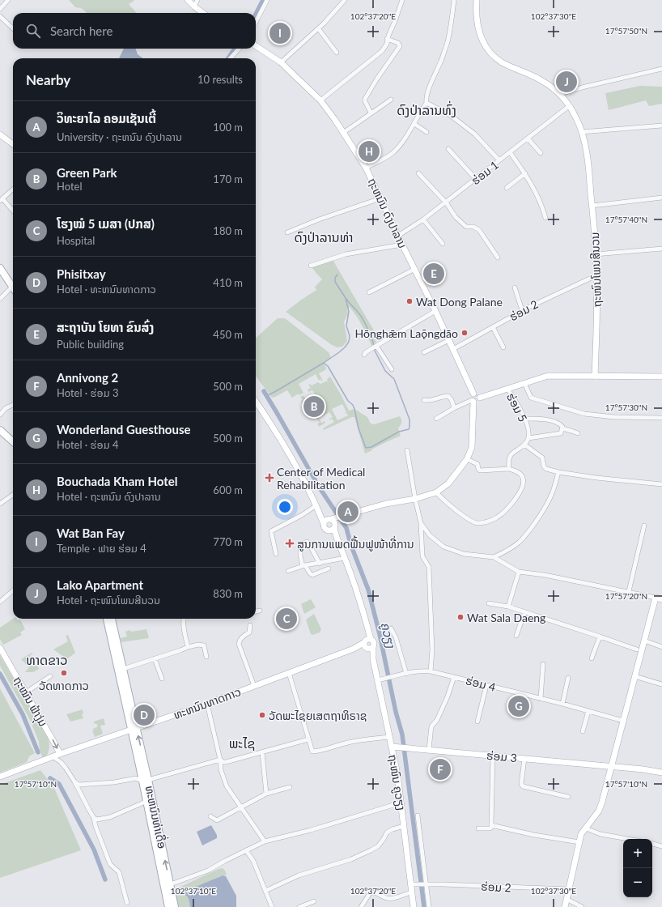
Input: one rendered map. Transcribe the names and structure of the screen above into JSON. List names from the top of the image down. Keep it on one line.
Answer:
{"streets":{"main road":["ທະຫນົນທ່າເດື່ອ"],"street":["ຮ່ອມ 1","ຖະຫນົນ ດົງປາລານ","ຖະໜົນໂພນສີນວນ","ຮ່ອມ 2","ຮ່ອມ 5","ຮ່ອມ 4","ຖະໝົນ ຟ້າງຸ່ມ","ທະຫນົນທາດກາວ","ຮ່ອມ 3","ຖະໜົນ ຄູວຽງ"]},"crossings":[["ຮ່ອມ 1","ຖະຫນົນ ດົງປາລານ"],["ຮ່ອມ 1","ຖະໜົນໂພນສີນວນ"],["ຖະຫນົນ ດົງປາລານ","ຮ່ອມ 2"],["ຖະໜົນໂພນສີນວນ","ຮ່ອມ 2"],["ຮ່ອມ 2","ຖະໜົນ ຄູວຽງ"],["ຮ່ອມ 4","ຖະໜົນ ຄູວຽງ"],["ຖະໝົນ ຟ້າງຸ່ມ","ທະຫນົນທາດກາວ"],["ທະຫນົນທາດກາວ","ຖະໜົນ ຄູວຽງ"],["ທະຫນົນທາດກາວ","ທະຫນົນທ່າເດື່ອ"],["ຮ່ອມ 3","ຖະໜົນ ຄູວຽງ"]],"one_way":["ຖະໝົນ ຟ້າງຸ່ມ"],"districts":["ດົງປ່າລານທົ່ງ","ດົງປ່າລານທ່າ","ທາດຂາວ","ພະໄຊ"],"water":["ຄູວຽງ"],"places":{"other":["Wat Dong Palane","Hōnghǣm Laǭngdāo","Wat Sala Daeng","ວັດທາດກາວ","ວັດພະໄຊຍເສຕຖາທິຣາຊ"],"health":["Center of Medical Rehabilitation","ສູນການແພດຟື້ນຟູໜ້າທີ່ການ"]},"page":{"search":"Search here","pins":["I","J","H","E","B","A","C","G","D","F"],"heading":["Nearby","10 results"],"list":[{"mark":"A","name":"ວິທະຍາໄລ ຄອມເຊັນເຕີ້","note":"University · ຖະຫນົນ ດົງປາລານ","value":"100 m"},{"mark":"B","name":"Green Park","note":"Hotel","value":"170 m"},{"mark":"C","name":"ໂຮງໝໍ 5 ເມສາ (ປກສ)","note":"Hospital","value":"180 m"},{"mark":"D","name":"Phisitxay","note":"Hotel · ທະຫນົນທາດກາວ","value":"410 m"},{"mark":"E","name":"ສະຖາບັນ ໂຍທາ ຂົນສົ່ງ","note":"Public building","value":"450 m"},{"mark":"F","name":"Annivong 2","note":"Hotel · ຮ່ອມ 3","value":"500 m"},{"mark":"G","name":"Wonderland Guesthouse","note":"Hotel · ຮ່ອມ 4","value":"500 m"},{"mark":"H","name":"Bouchada Kham Hotel","note":"Hotel · ຖະຫນົນ ດົງປາລານ","value":"600 m"},{"mark":"I","name":"Wat Ban Fay","note":"Temple · ຟາຍ ຮ່ອມ 4","value":"770 m"},{"mark":"J","name":"Lako Apartment","note":"Hotel · ຖະໜົນໂພນສີນວນ","value":"830 m"}],"map_buttons":["+","−"]},"coordinates":["102°37'20\"E","102°37'30\"E","17°57'50\"N","17°57'40\"N","17°57'30\"N","17°57'20\"N","17°57'10\"N","102°37'10\"E"]}
